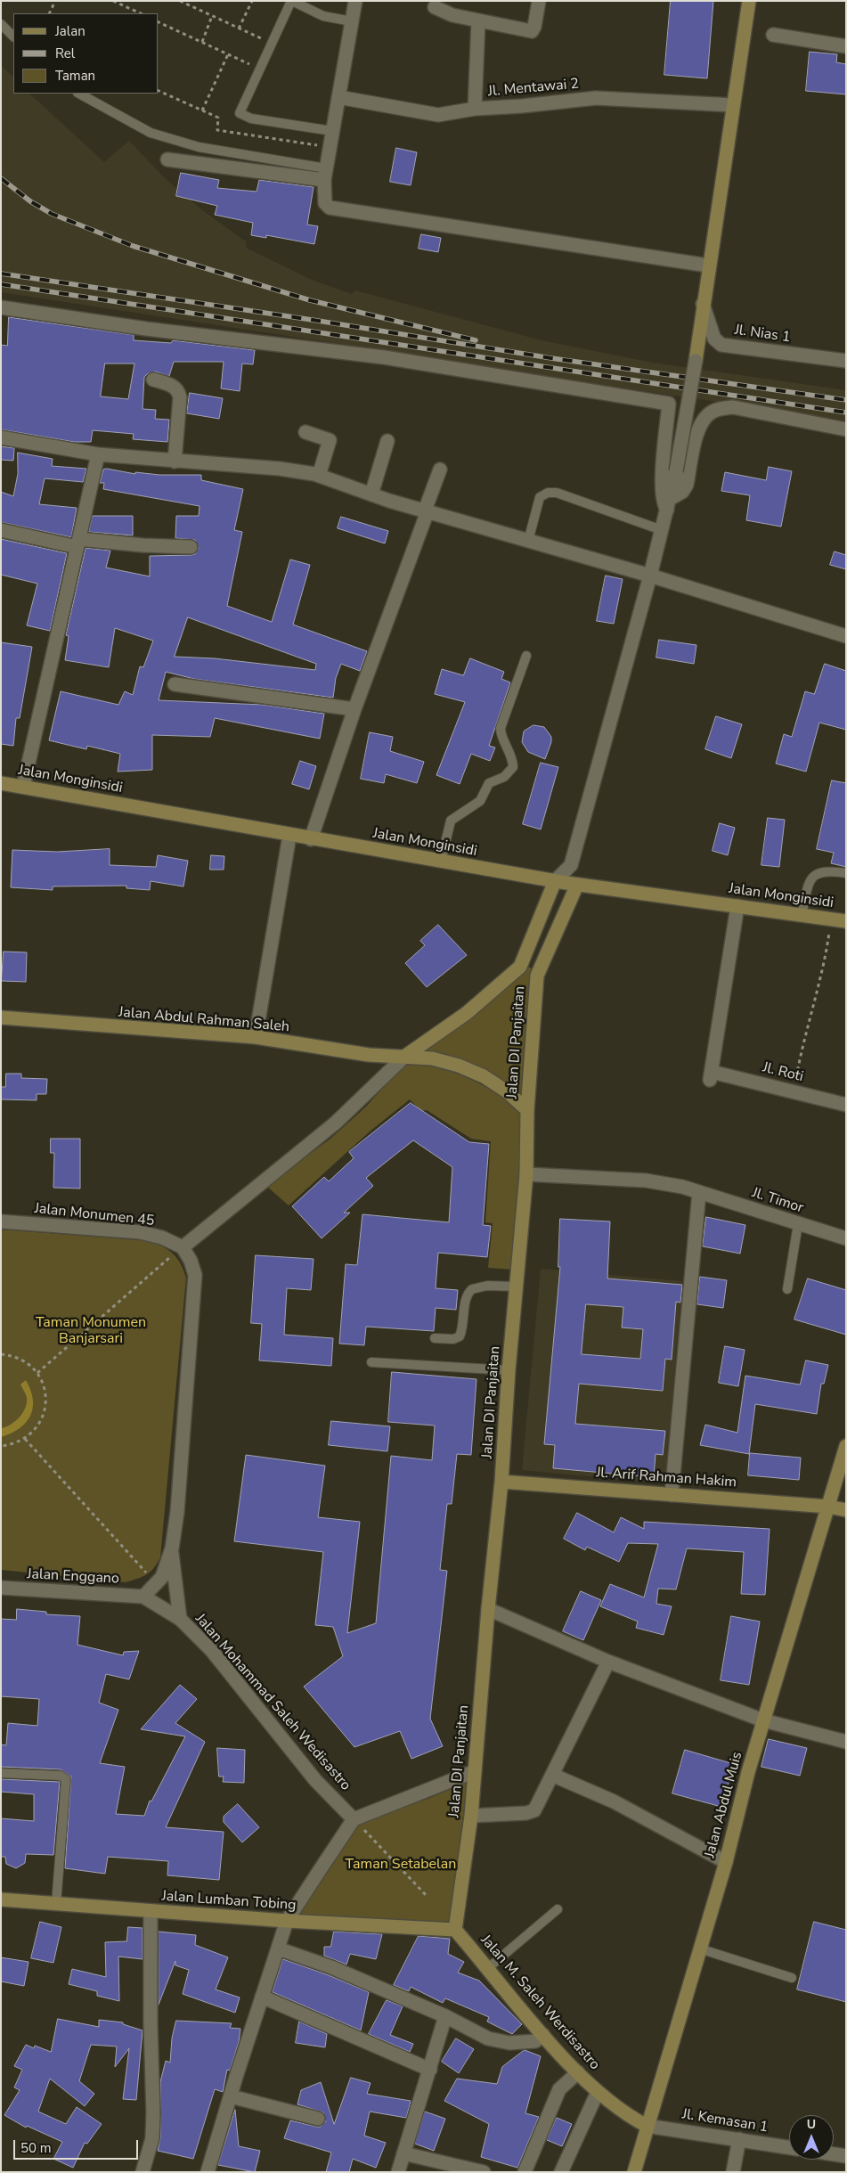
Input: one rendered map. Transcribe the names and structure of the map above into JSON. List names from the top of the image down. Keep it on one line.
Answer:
{"streets":{"main road":["Jalan Monginsidi","Jalan Abdul Rahman Saleh","Jalan DI Panjaitan","Jl. Arif Rahman Hakim","Jalan Abdul Muis","Jalan Lumban Tobing","Jalan M. Saleh Werdisastro"],"street":["Jl. Mentawai 2","Jl. Nias 1","Jl. Roti","Jl. Timor","Jalan Monumen 45","Jalan Enggano","Jalan Mohammad Saleh Wedisastro","Jl. Kemasan 1"]},"crossings":[["Jalan Monginsidi","Jalan DI Panjaitan"],["Jalan Monginsidi","Jl. Roti"],["Jalan Abdul Rahman Saleh","Jalan DI Panjaitan"],["Jalan DI Panjaitan","Jl. Timor"],["Jalan DI Panjaitan","Jl. Arif Rahman Hakim"],["Jalan DI Panjaitan","Jalan Lumban Tobing"],["Jalan DI Panjaitan","Jalan M. Saleh Werdisastro"],["Jl. Arif Rahman Hakim","Jalan Abdul Muis"],["Jalan Enggano","Jalan Mohammad Saleh Wedisastro"],["Jalan Abdul Muis","Jalan M. Saleh Werdisastro"],["Jalan Abdul Muis","Jl. Kemasan 1"],["Jalan Lumban Tobing","Jalan M. Saleh Werdisastro"],["Jalan M. Saleh Werdisastro","Jl. Kemasan 1"]],"parks":["Taman Monumen Banjarsari","Taman Setabelan"],"legend":["Jalan","Rel","Taman"],"scale_bar":"50 m","north":"top"}
